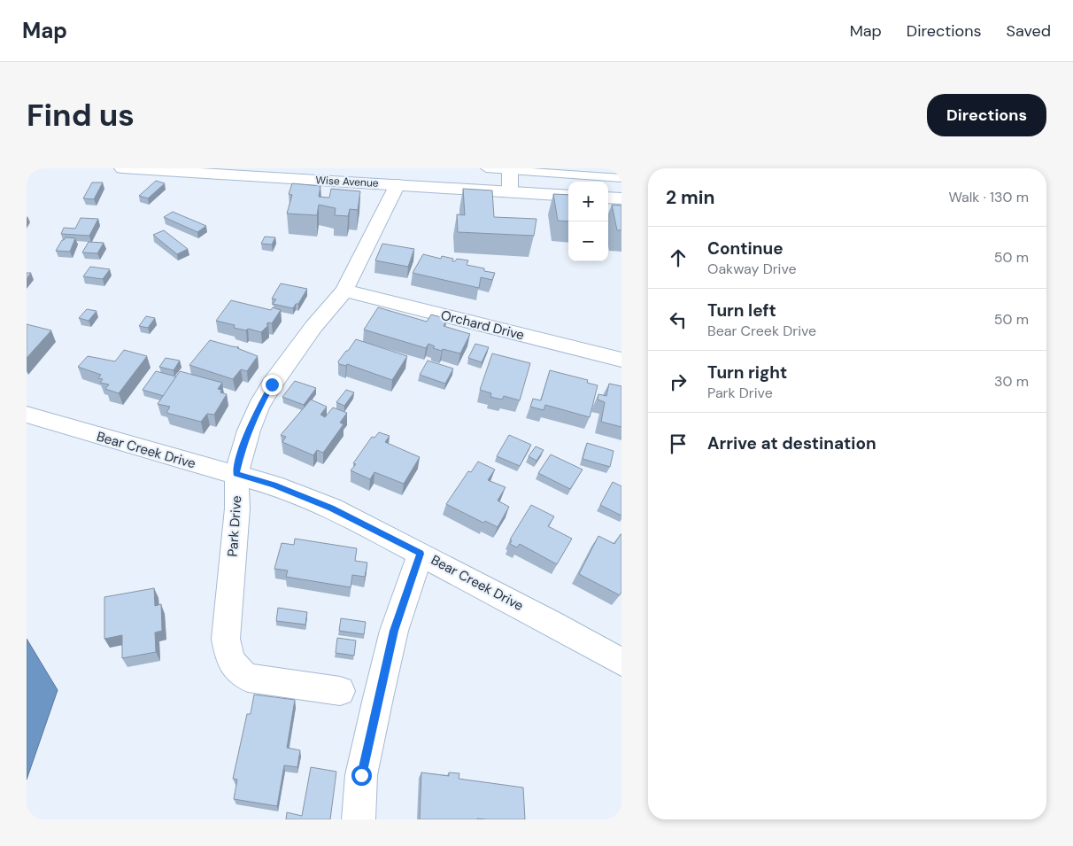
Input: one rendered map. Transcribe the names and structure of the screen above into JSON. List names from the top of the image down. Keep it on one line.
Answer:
{"streets":{"street":["Wise Avenue","Orchard Drive","Bear Creek Drive","Park Drive"]},"crossings":[["Wise Avenue","Park Drive"],["Orchard Drive","Park Drive"],["Bear Creek Drive","Park Drive"]],"page":{"header":"Map","nav":["Map","Directions","Saved"],"buttons":"Directions","title":"Find us","heading":["2 min","Walk · 130 m"],"map_buttons":["+","−"],"list":[["Continue","Oakway Drive","50 m"],["Turn left","Bear Creek Drive","50 m"],["Turn right","Park Drive","30 m"],"Arrive at destination"]}}
